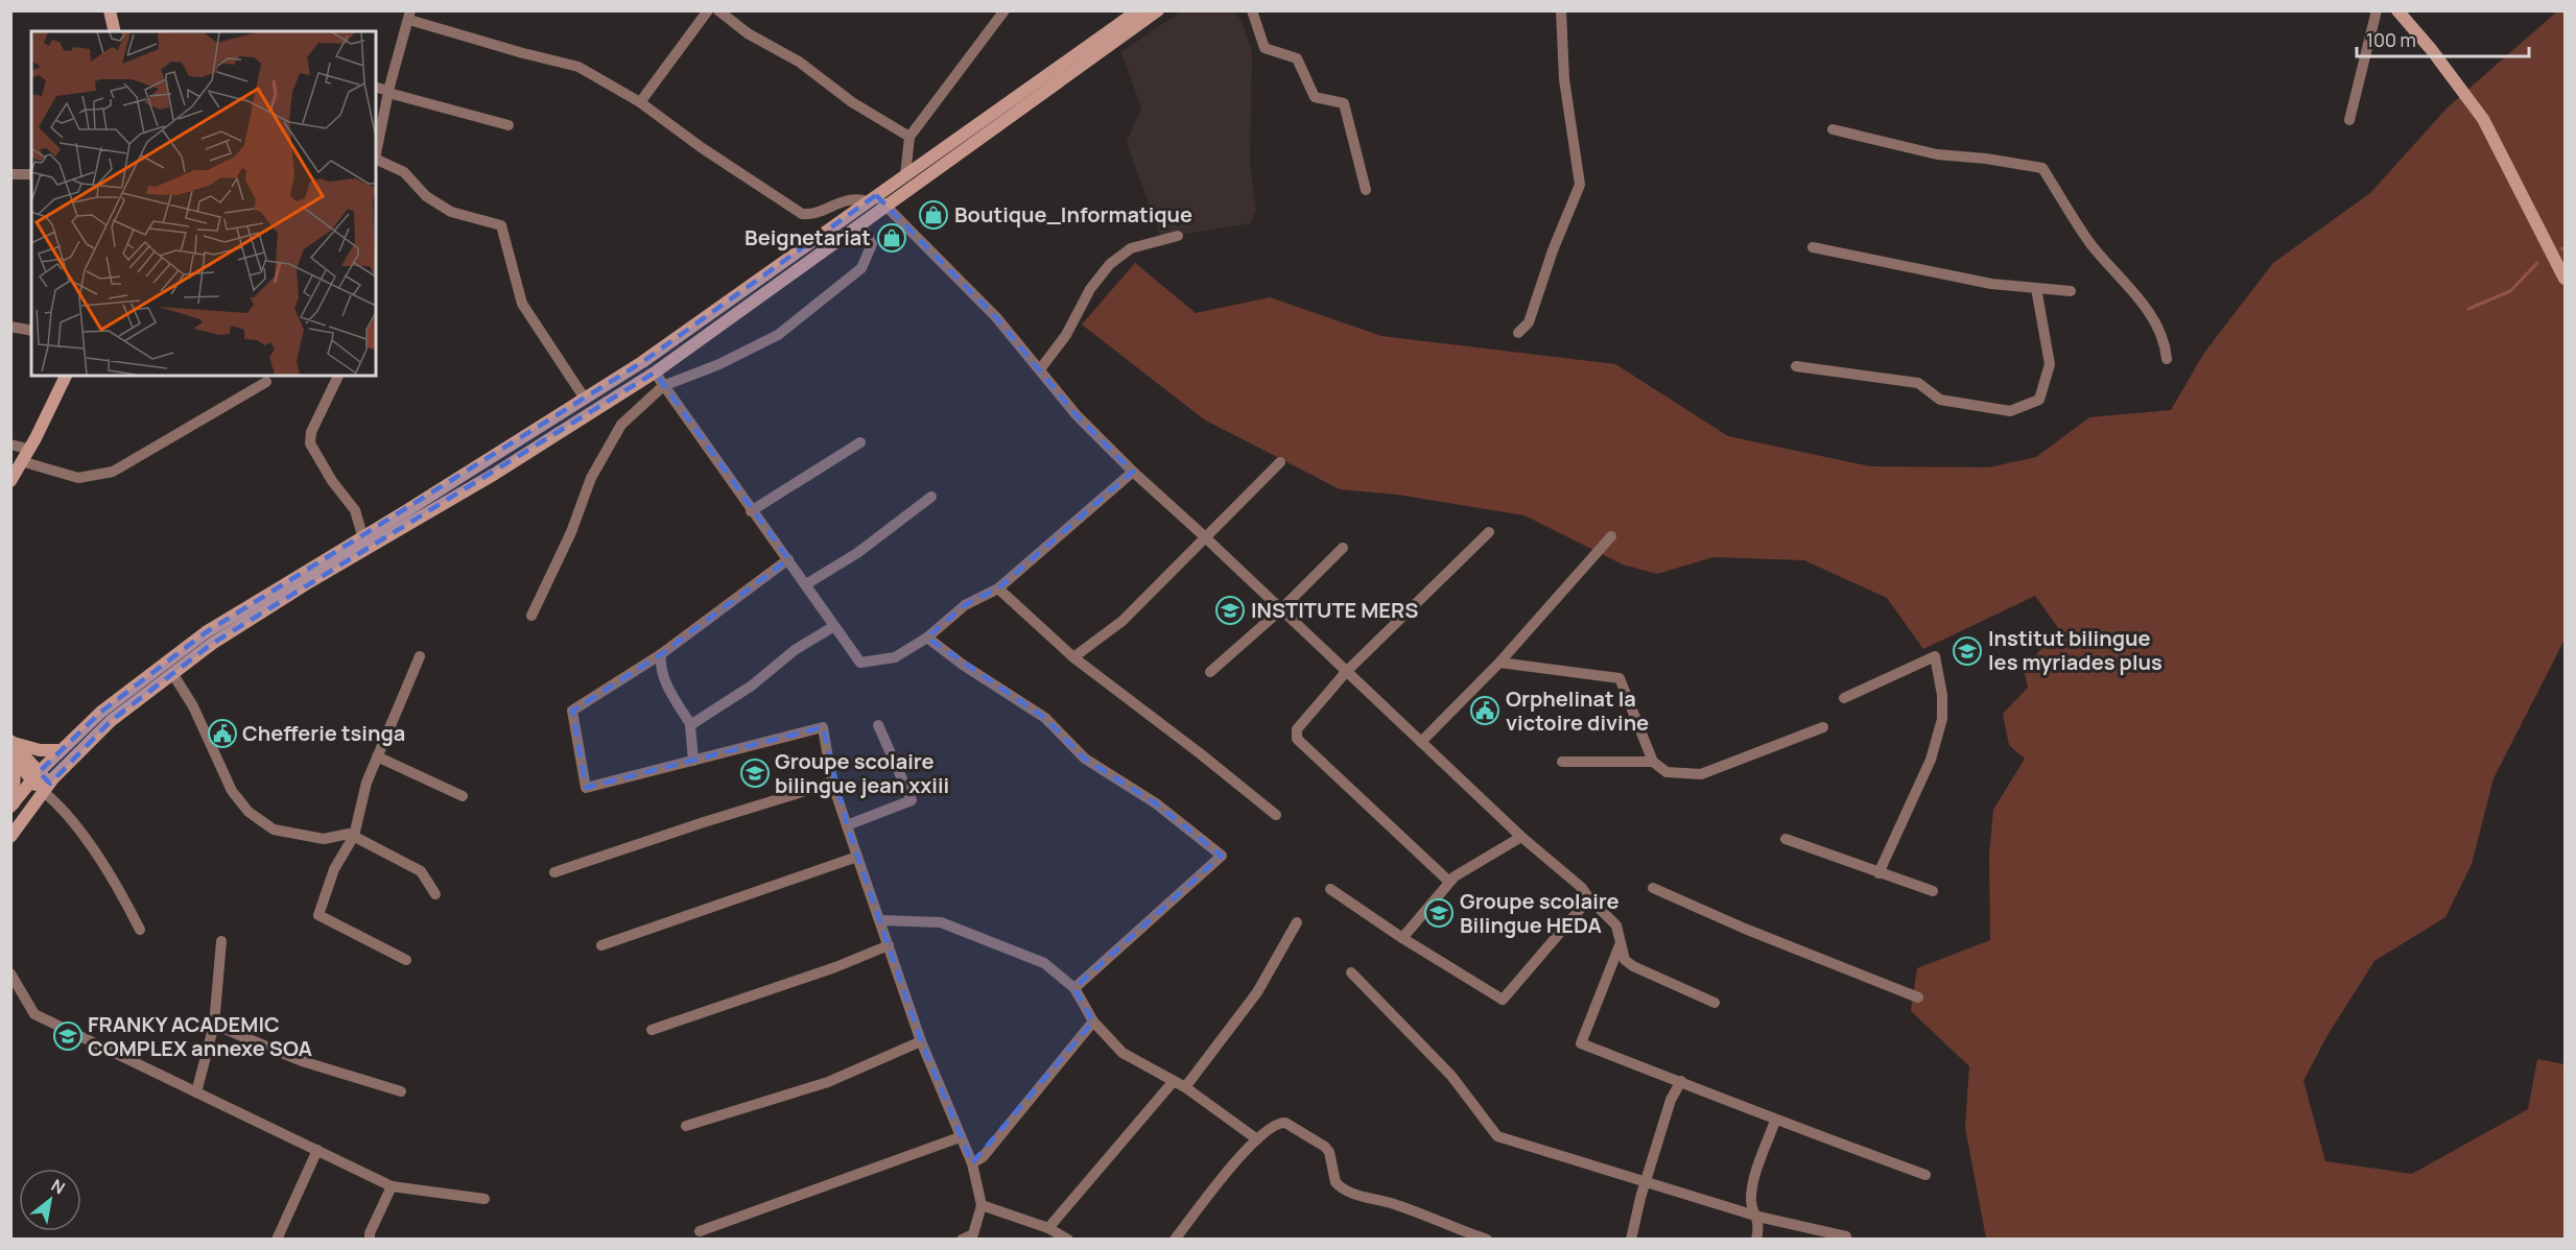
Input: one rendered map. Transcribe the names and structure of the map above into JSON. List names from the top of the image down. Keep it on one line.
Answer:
{"places":{"shop":["Boutique_Informatique","Beignetariat"],"school or university":["INSTITUTE MERS","Institut bilingue les myriades plus","Groupe scolaire bilingue jean xxiii","Groupe scolaire Bilingue HEDA","FRANKY ACADEMIC COMPLEX annexe SOA"],"public building":["Orphelinat la victoire divine","Chefferie tsinga"]},"scale_bar":"100 m","north":"top right"}
